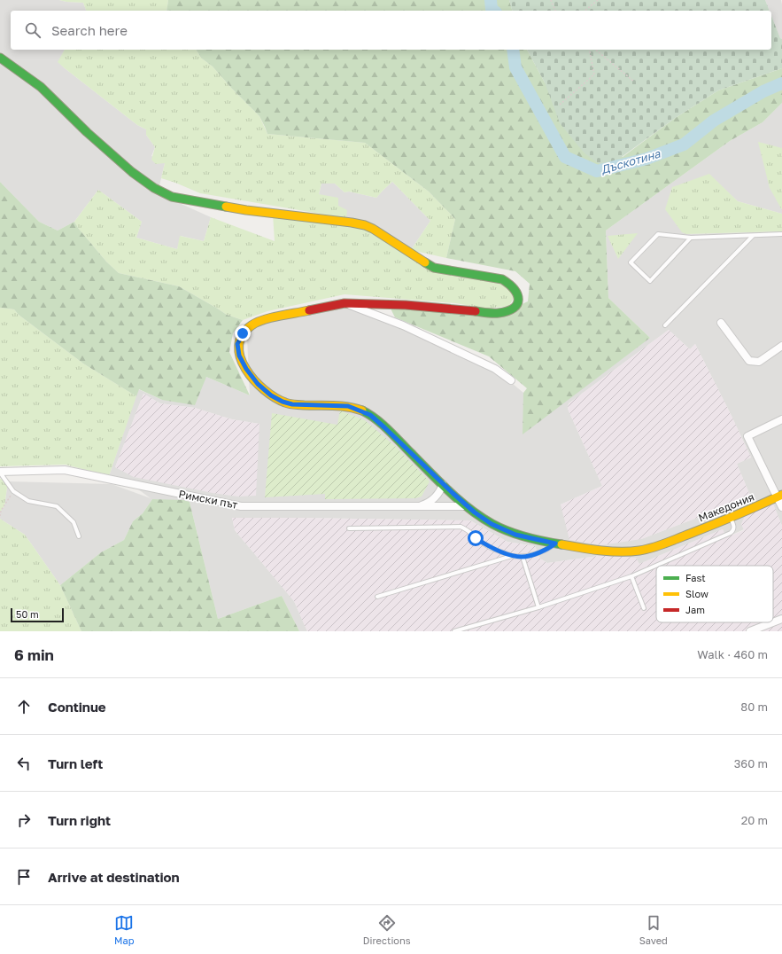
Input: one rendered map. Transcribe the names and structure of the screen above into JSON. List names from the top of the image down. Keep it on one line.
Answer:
{"streets":{"street":["Римски път","Македония"]},"crossings":[["Римски път","Македония"]],"water":["Дъскотина"],"legend":["Fast","Slow","Jam"],"scale_bar":"50 m","page":{"search":"Search here","scale":"50 m","heading":["6 min","Walk · 460 m"],"list":[["Continue","80 m"],["Turn left","360 m"],["Turn right","20 m"],"Arrive at destination"],"nav":["Map","Directions","Saved"]}}
